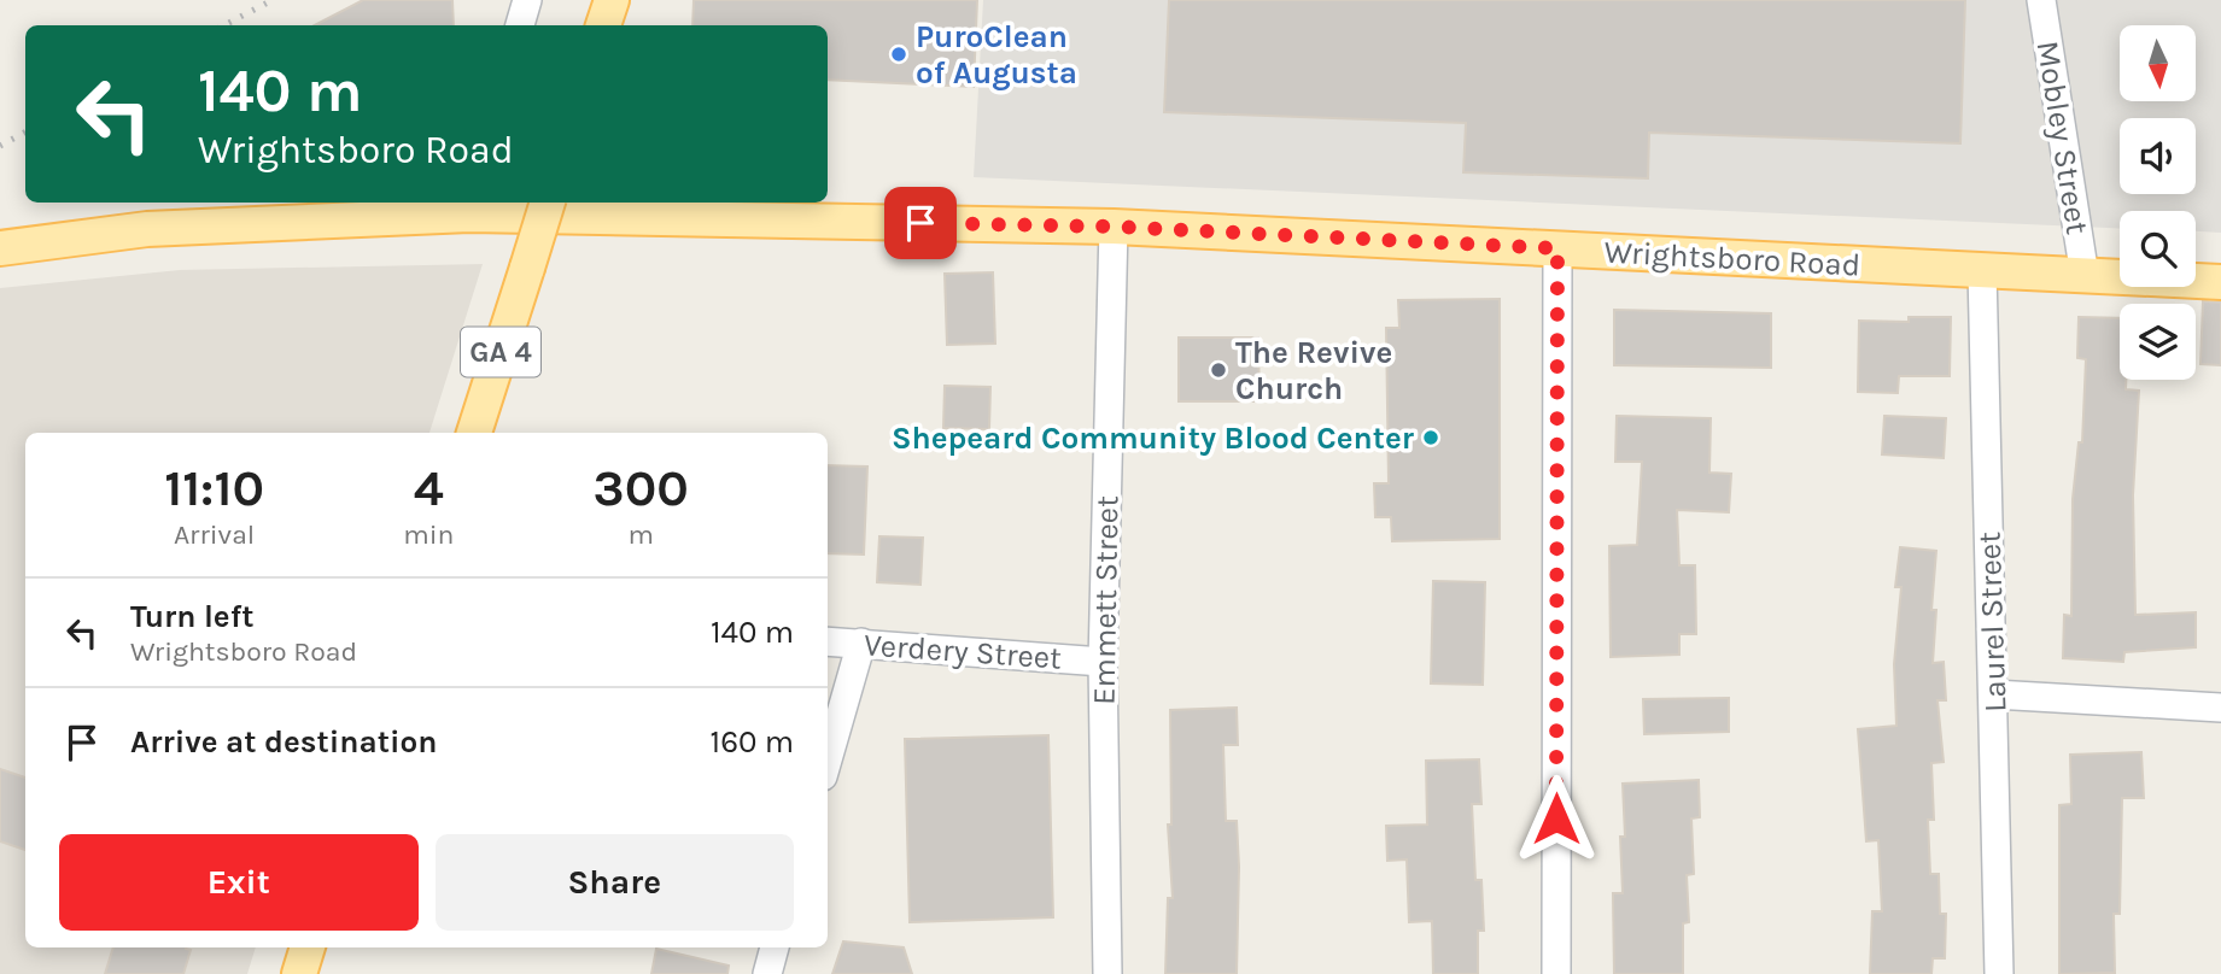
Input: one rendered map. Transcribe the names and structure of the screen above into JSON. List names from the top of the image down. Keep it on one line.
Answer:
{"streets":{"main road":["Wrightsboro Road","GA 4"],"street":["Mobley Street","Emmett Street","Laurel Street","Verdery Street"]},"crossings":[["Mobley Street","Wrightsboro Road"],["Wrightsboro Road","Emmett Street"],["Wrightsboro Road","Laurel Street"],["Emmett Street","Verdery Street"]],"places":["PuroClean of Augusta","The Revive Church","Shepeard Community Blood Center"],"north":"bottom","page":{"turn":["140 m","Wrightsboro Road"],"eta":["11:10","Arrival","4","min","300","m"],"list":[{"name":"Turn left","note":"Wrightsboro Road","value":"140 m"},{"name":"Arrive at destination","value":"160 m"}],"buttons":["Exit","Share"]}}
